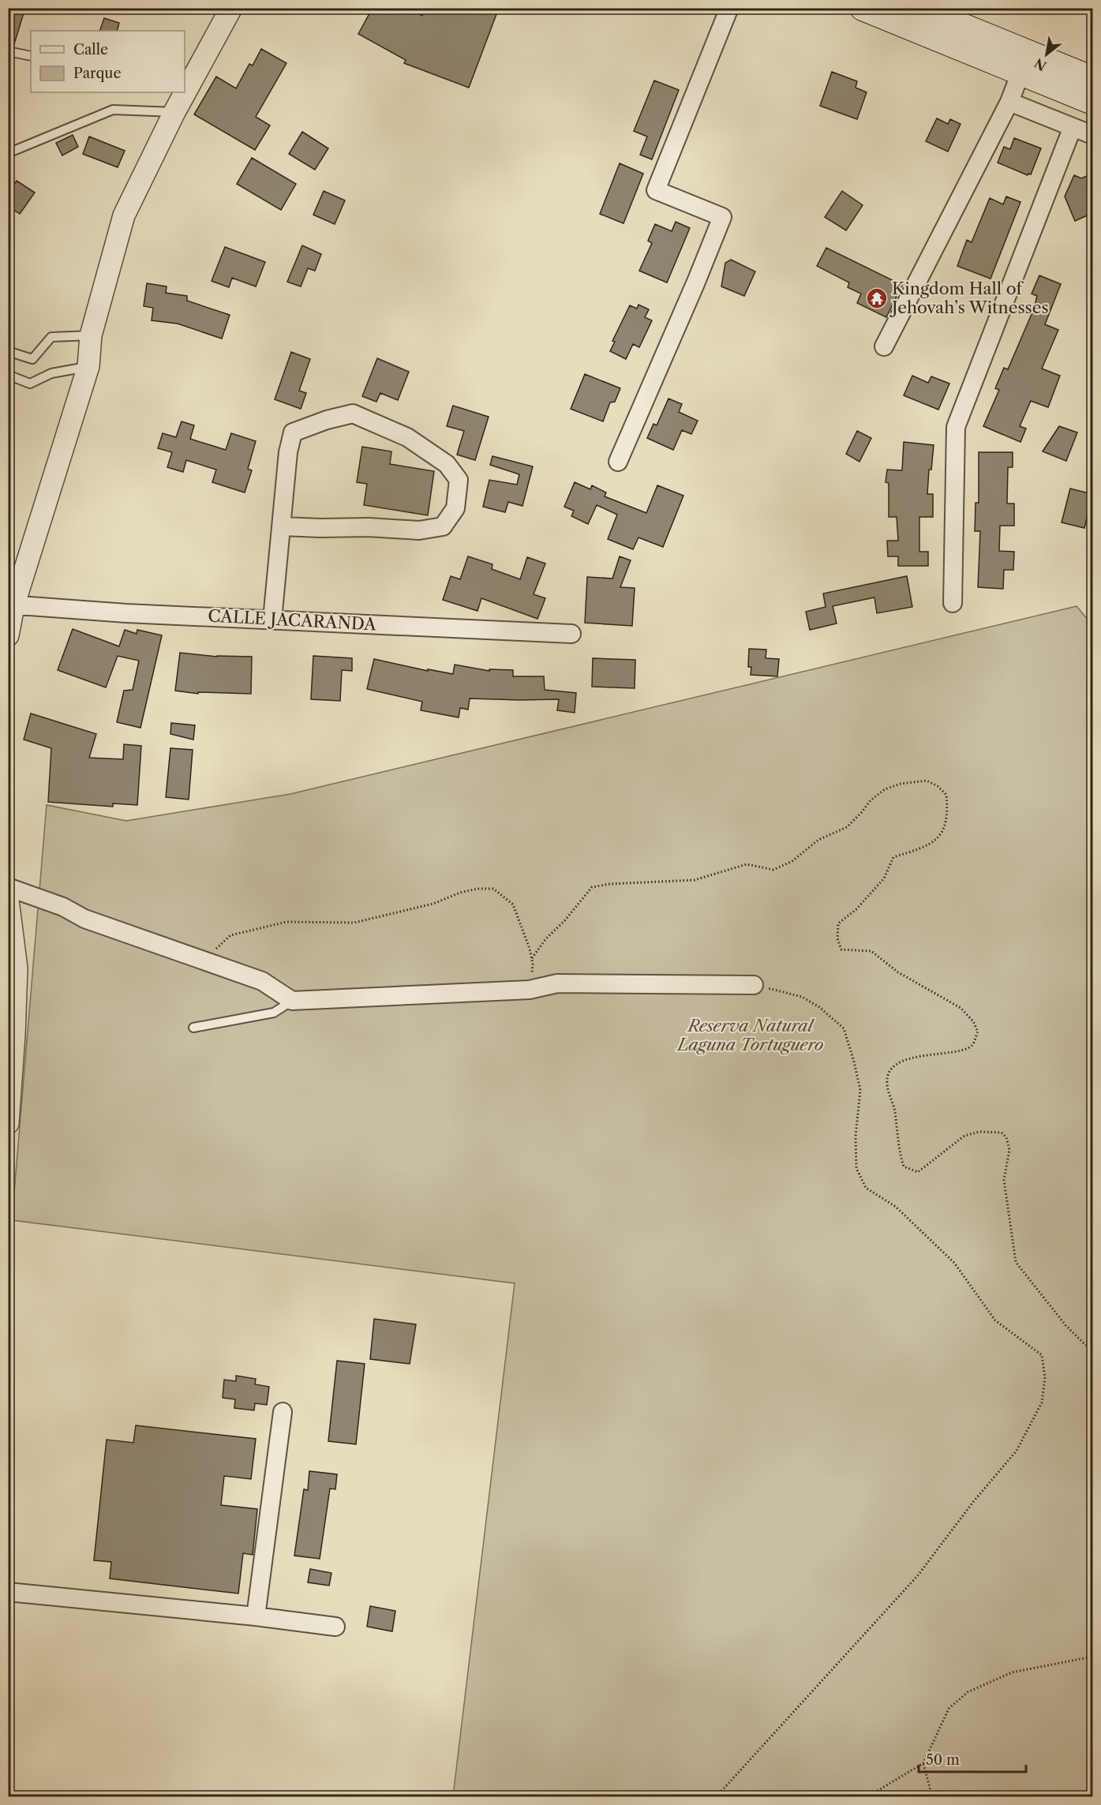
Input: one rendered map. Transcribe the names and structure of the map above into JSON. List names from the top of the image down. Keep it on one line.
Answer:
{"streets":{"street":["CALLE JACARANDA"]},"parks":["Reserva Natural Laguna Tortuguero"],"places":{"temple":["Kingdom Hall of Jehovah’s Witnesses"]},"legend":["Calle","Parque"],"scale_bar":"50 m","north":"bottom left"}
